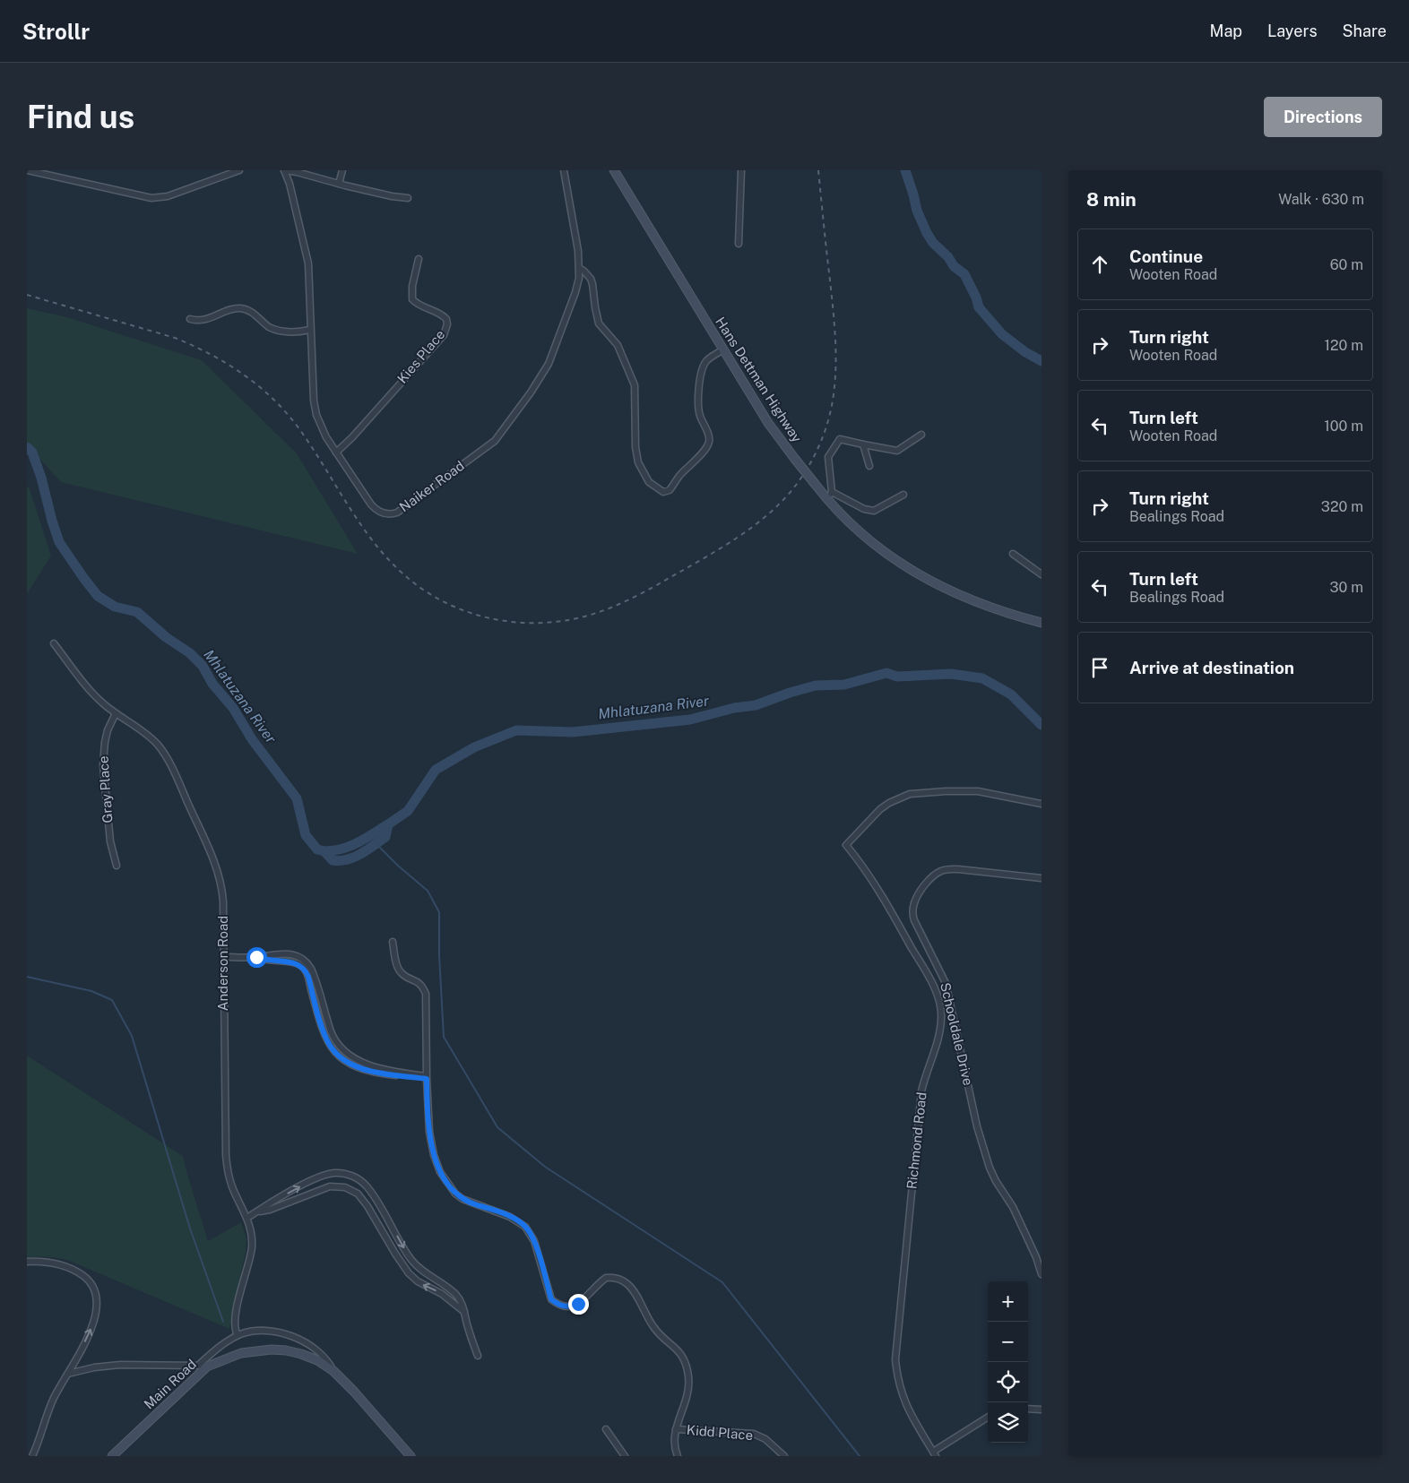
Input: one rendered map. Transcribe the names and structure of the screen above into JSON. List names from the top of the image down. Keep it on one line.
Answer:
{"streets":{"street":["Kies Place","Hans Dettman Highway","Naiker Road","Gray Place","Anderson Road","Schooldale Drive","Richmond Road","Main Road","Kidd Place"]},"crossings":[["Kies Place","Naiker Road"],["Gray Place","Anderson Road"],["Anderson Road","Main Road"]],"water":["Mhlatuzana River"],"page":{"header":"Strollr","nav":["Map","Layers","Share"],"buttons":"Directions","title":"Find us","heading":["8 min","Walk · 630 m"],"list":[["Continue","Wooten Road","60 m"],["Turn right","Wooten Road","120 m"],["Turn left","Wooten Road","100 m"],["Turn right","Bealings Road","320 m"],["Turn left","Bealings Road","30 m"],"Arrive at destination"],"map_buttons":["+","−"]}}
